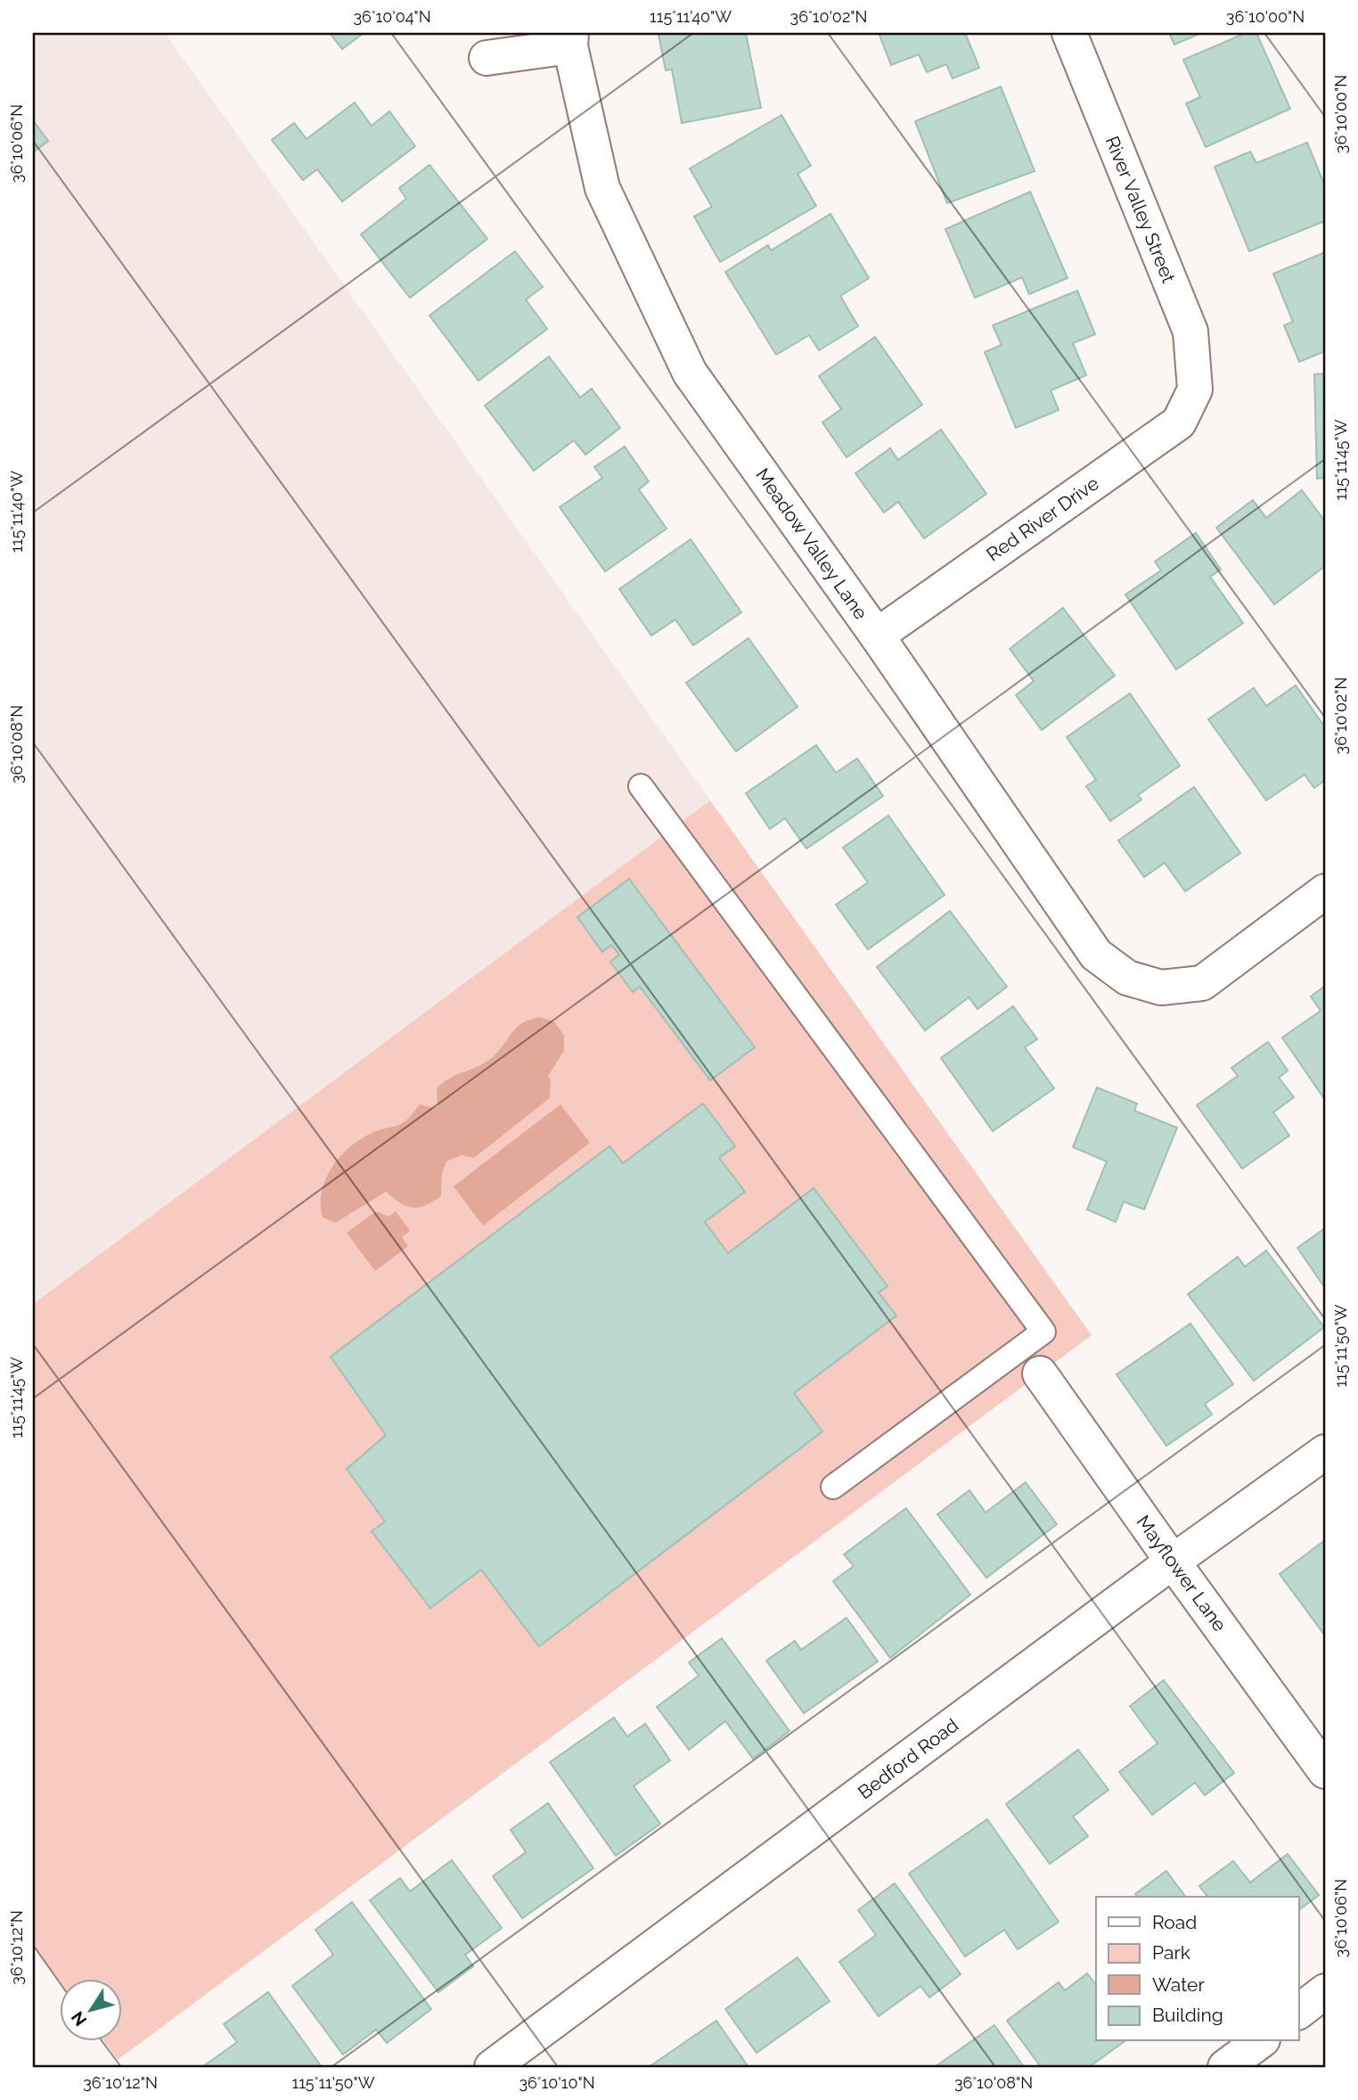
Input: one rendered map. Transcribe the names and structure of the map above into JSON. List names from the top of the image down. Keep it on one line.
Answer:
{"streets":{"street":["River Valley Street","Red River Drive","Meadow Valley Lane","Mayflower Lane","Bedford Road"]},"crossings":[["River Valley Street","Red River Drive"],["Red River Drive","Meadow Valley Lane"],["Mayflower Lane","Bedford Road"]],"legend":["Road","Park","Water","Building"],"north":"bottom left","coordinates":["36°10'04\"N","115°11'40\"W","36°10'02\"N","36°10'00\"N","36°10'06\"N","115°11'45\"W","36°10'08\"N","115°11'50\"W","36°10'12\"N","36°10'10\"N"]}
